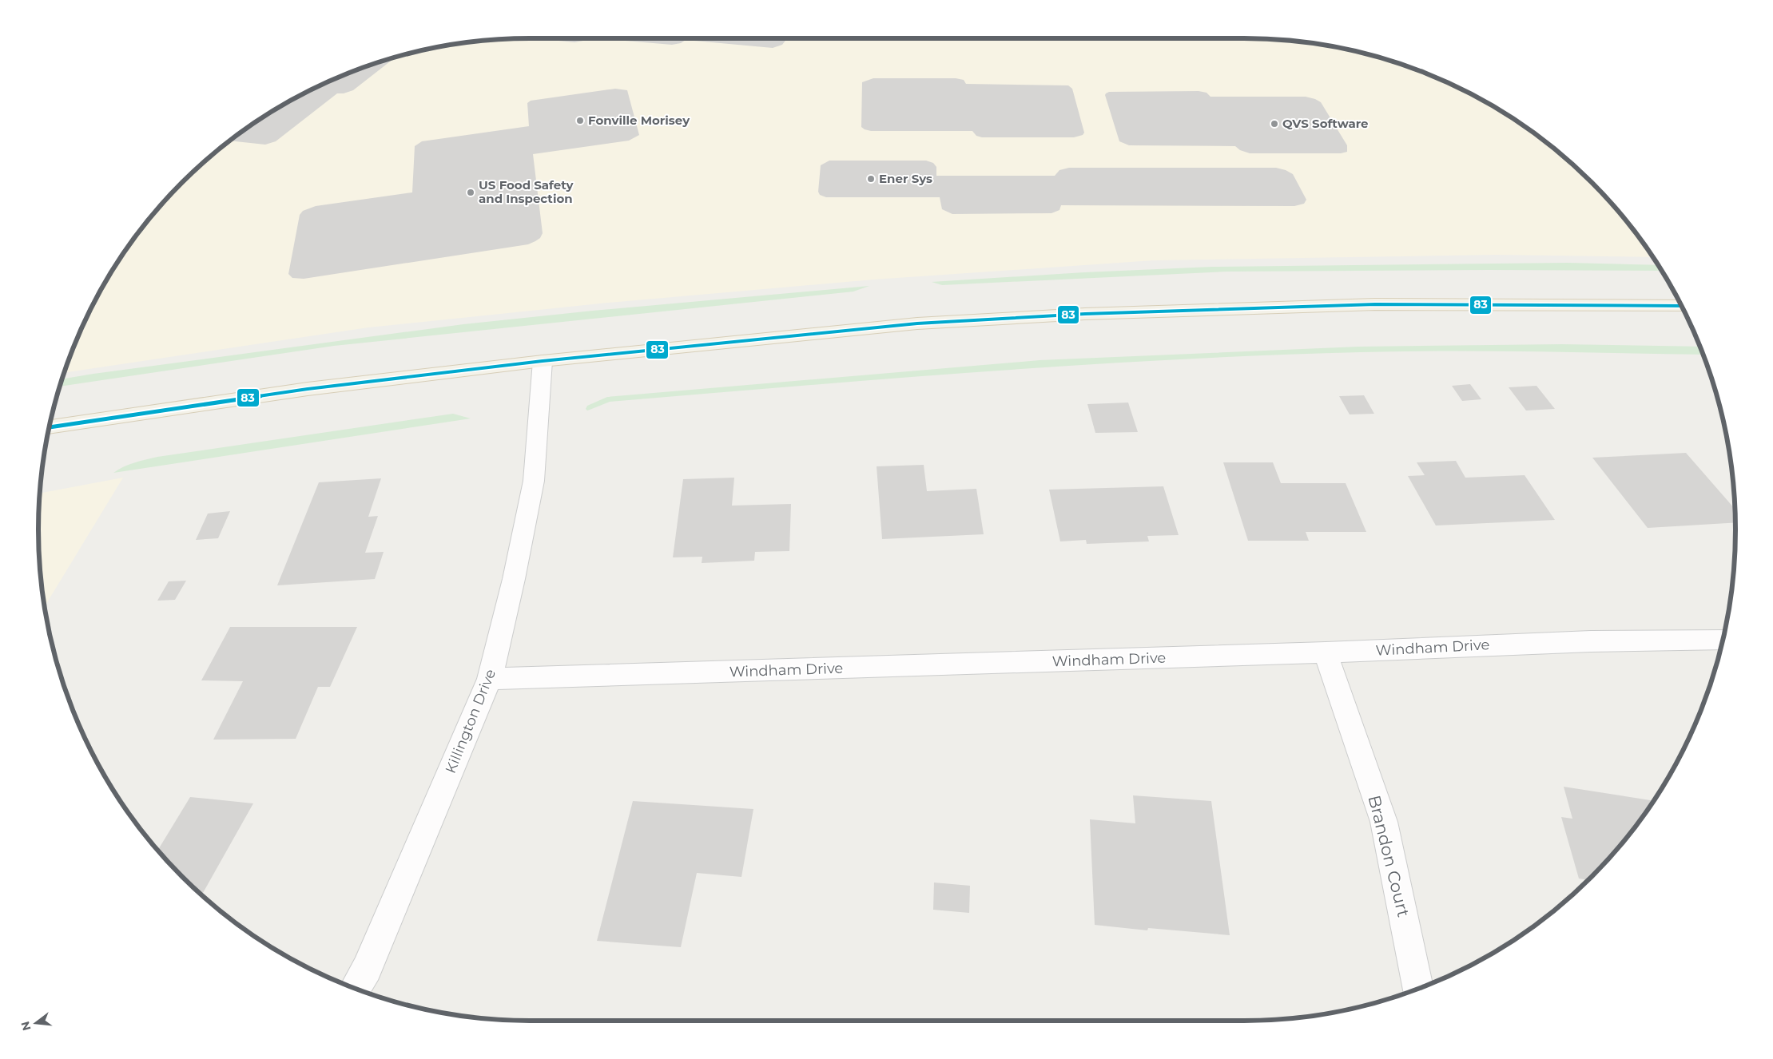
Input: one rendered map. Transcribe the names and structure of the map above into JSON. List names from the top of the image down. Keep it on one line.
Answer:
{"streets":{"street":["Windham Drive","Killington Drive","Brandon Court"]},"crossings":[["Windham Drive","Killington Drive"],["Windham Drive","Brandon Court"]],"places":["Fonville Morisey","QVS Software","Ener Sys","US Food Safety and Inspection"],"lines":["transit line 83"],"north":"left"}
